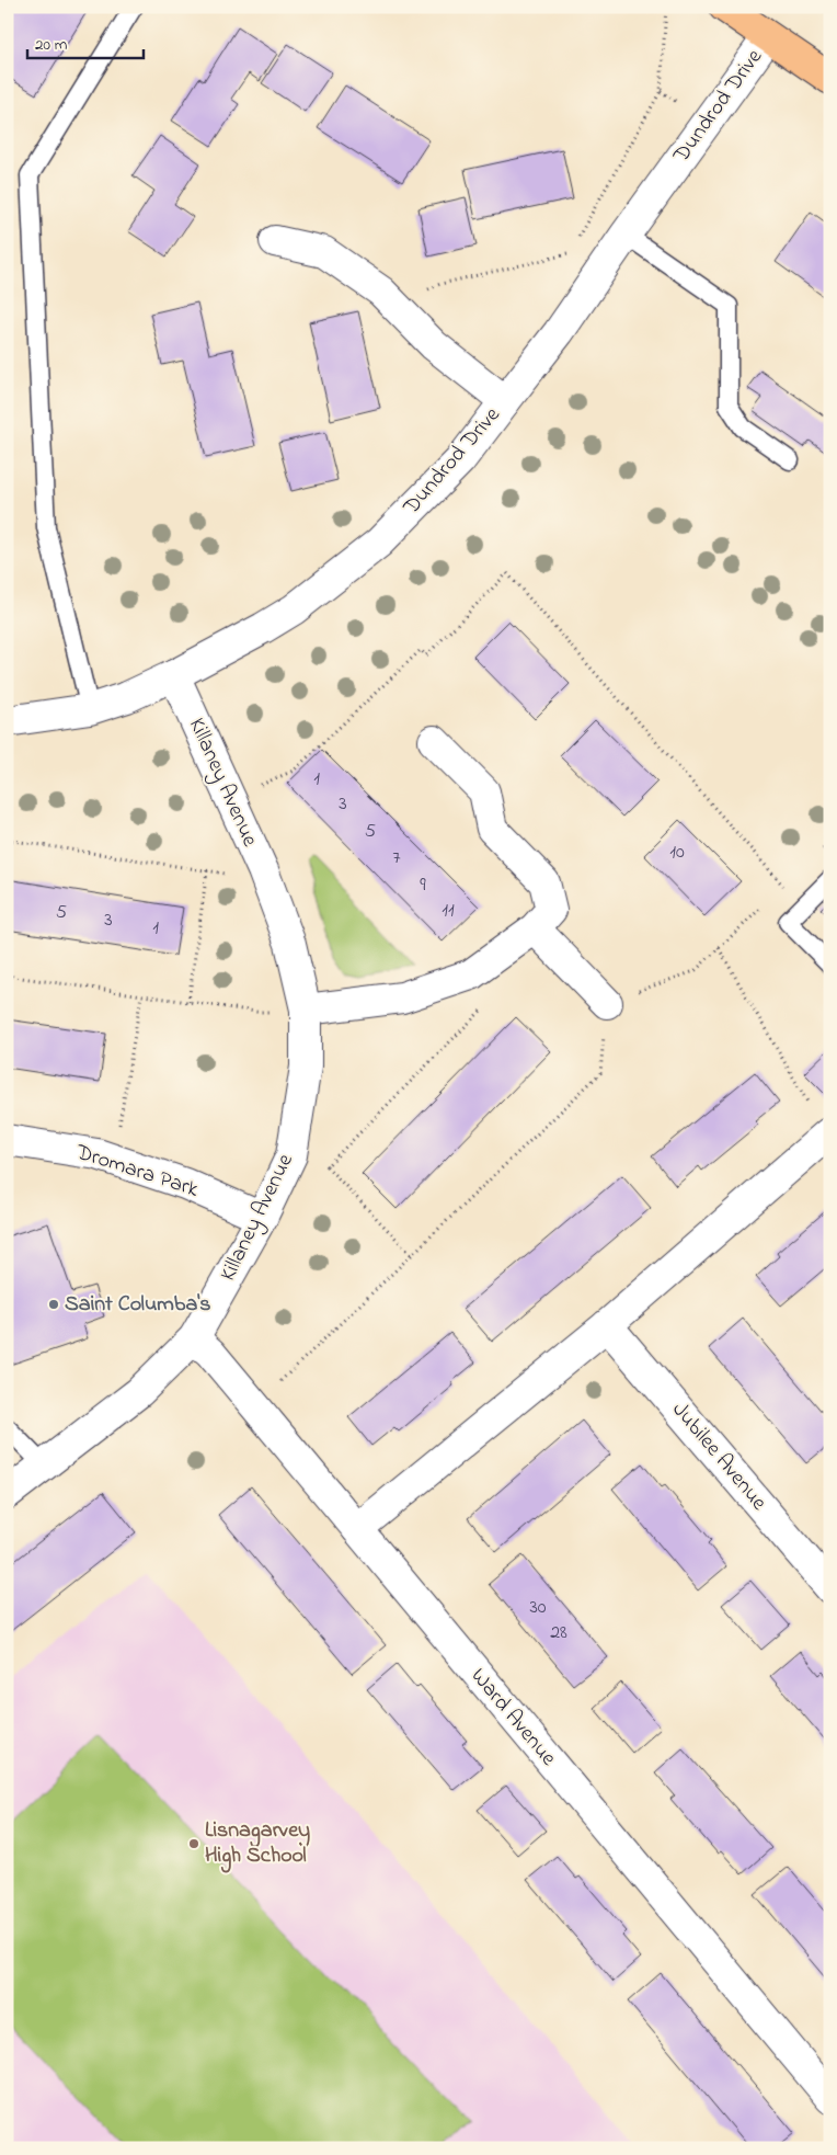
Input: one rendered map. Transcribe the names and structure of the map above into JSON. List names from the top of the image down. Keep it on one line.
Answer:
{"streets":{"street":["Dundrod Drive","Killaney Avenue","Dromara Park","Jubilee Avenue","Ward Avenue"]},"crossings":[["Dundrod Drive","Killaney Avenue"],["Killaney Avenue","Dromara Park"],["Killaney Avenue","Ward Avenue"]],"places":["Saint Columba's","Lisnagarvey High School"],"house_numbers":["1","3","5","10","7","9","11","5","3","1","30","28"],"scale_bar":"20 m"}
